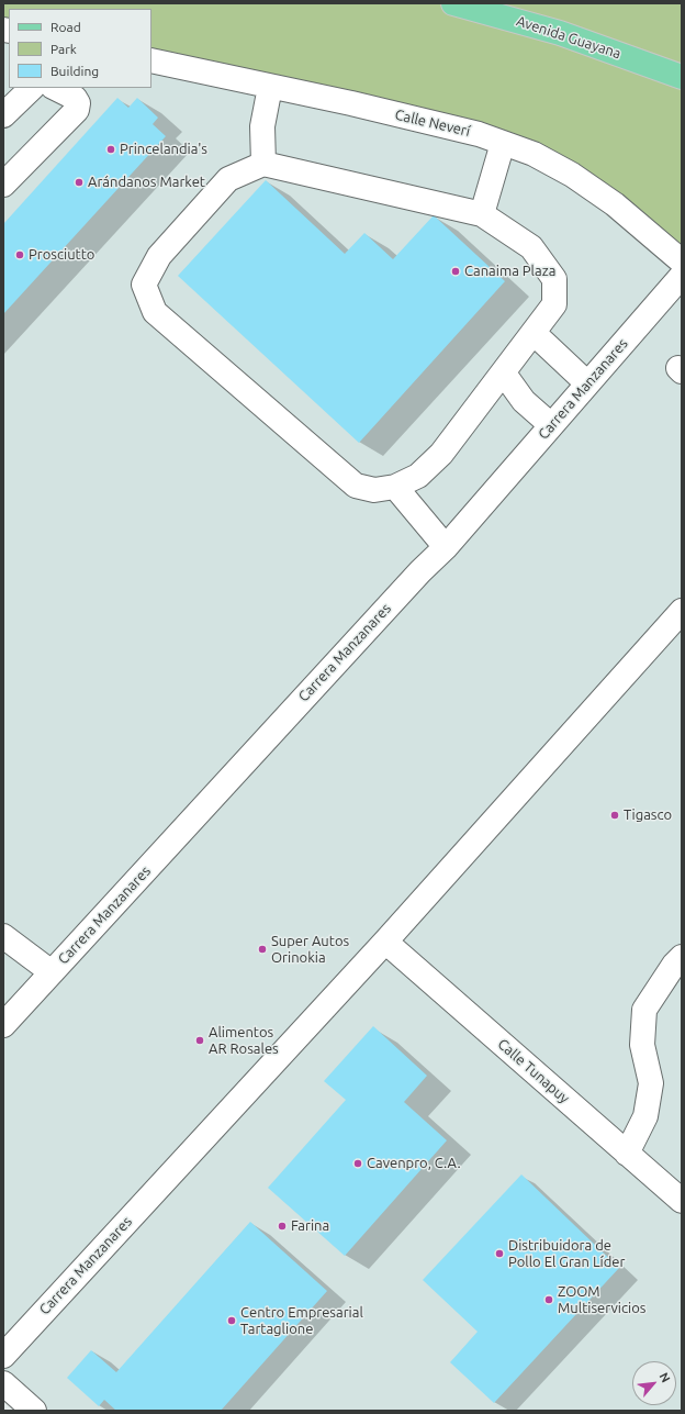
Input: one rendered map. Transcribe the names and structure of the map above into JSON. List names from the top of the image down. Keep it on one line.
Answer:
{"streets":{"main road":["Avenida Guayana"],"street":["Calle Neverí","Carrera Manzanares","Calle Tunapuy"]},"crossings":[["Carrera Manzanares","Calle Tunapuy"]],"places":["Princelandia's","Arándanos Market","Prosciutto","Canaima Plaza","Tigasco","Super Autos Orinokia","Alimentos AR Rosales","Cavenpro, C.A.","Farina","Distribuidora de Pollo El Gran Líder","ZOOM Multiservicios","Centro Empresarial Tartaglione"],"legend":["Road","Park","Building"],"north":"top right"}
